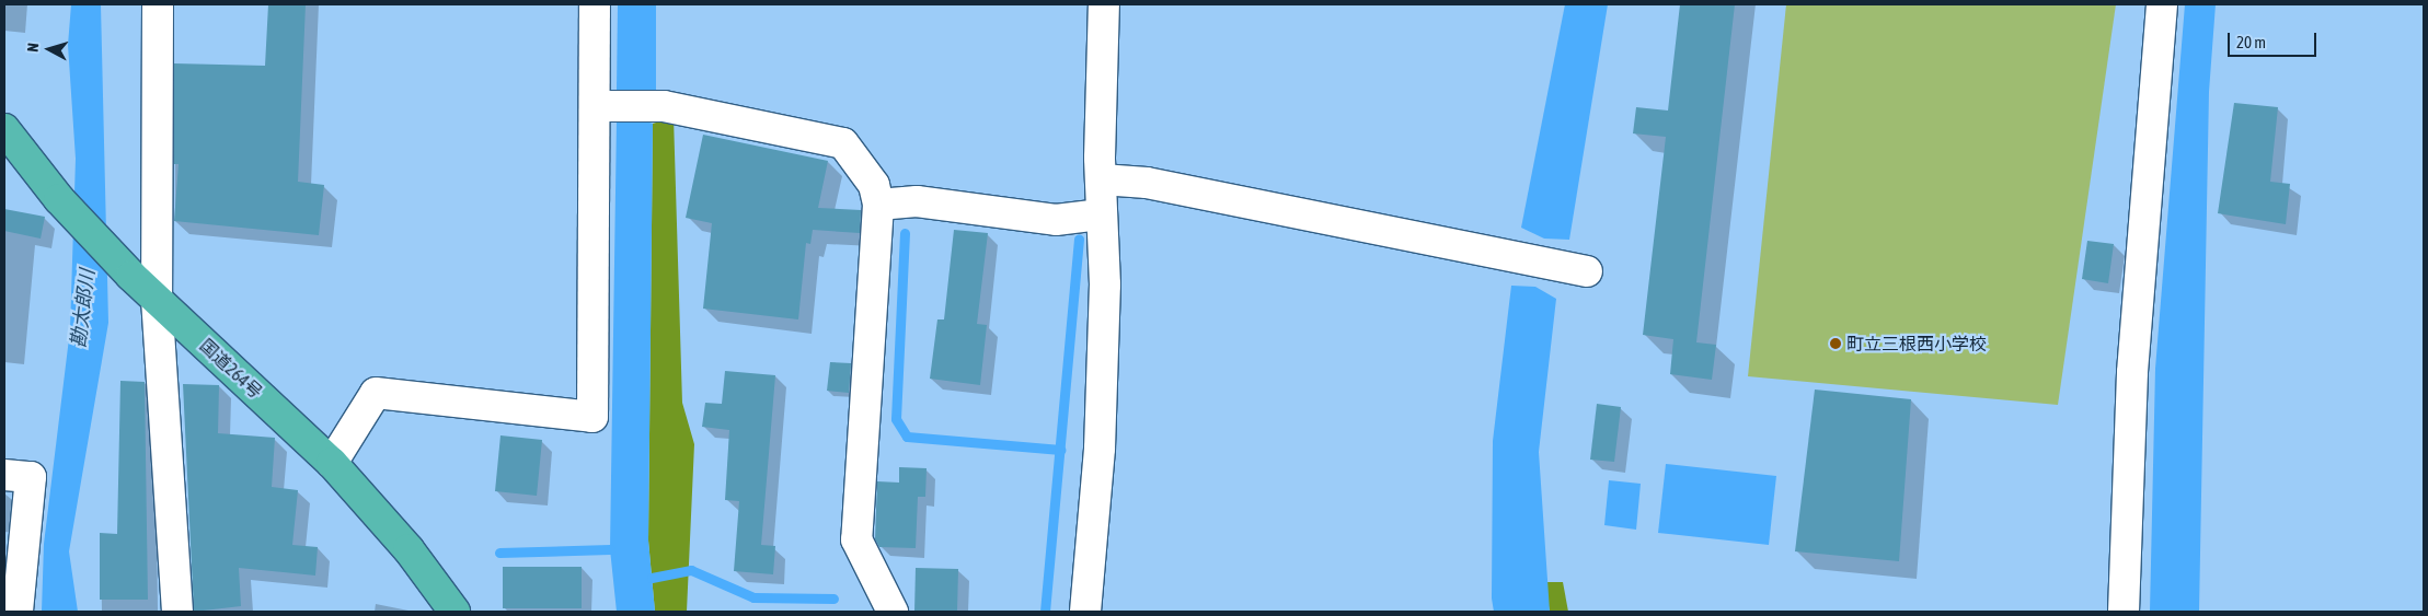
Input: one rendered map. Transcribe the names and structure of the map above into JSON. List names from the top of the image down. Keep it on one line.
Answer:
{"streets":{"highway":["国道264号"]},"water":["勘太郎川"],"places":["町立三根西小学校"],"scale_bar":"20 m","north":"left"}
